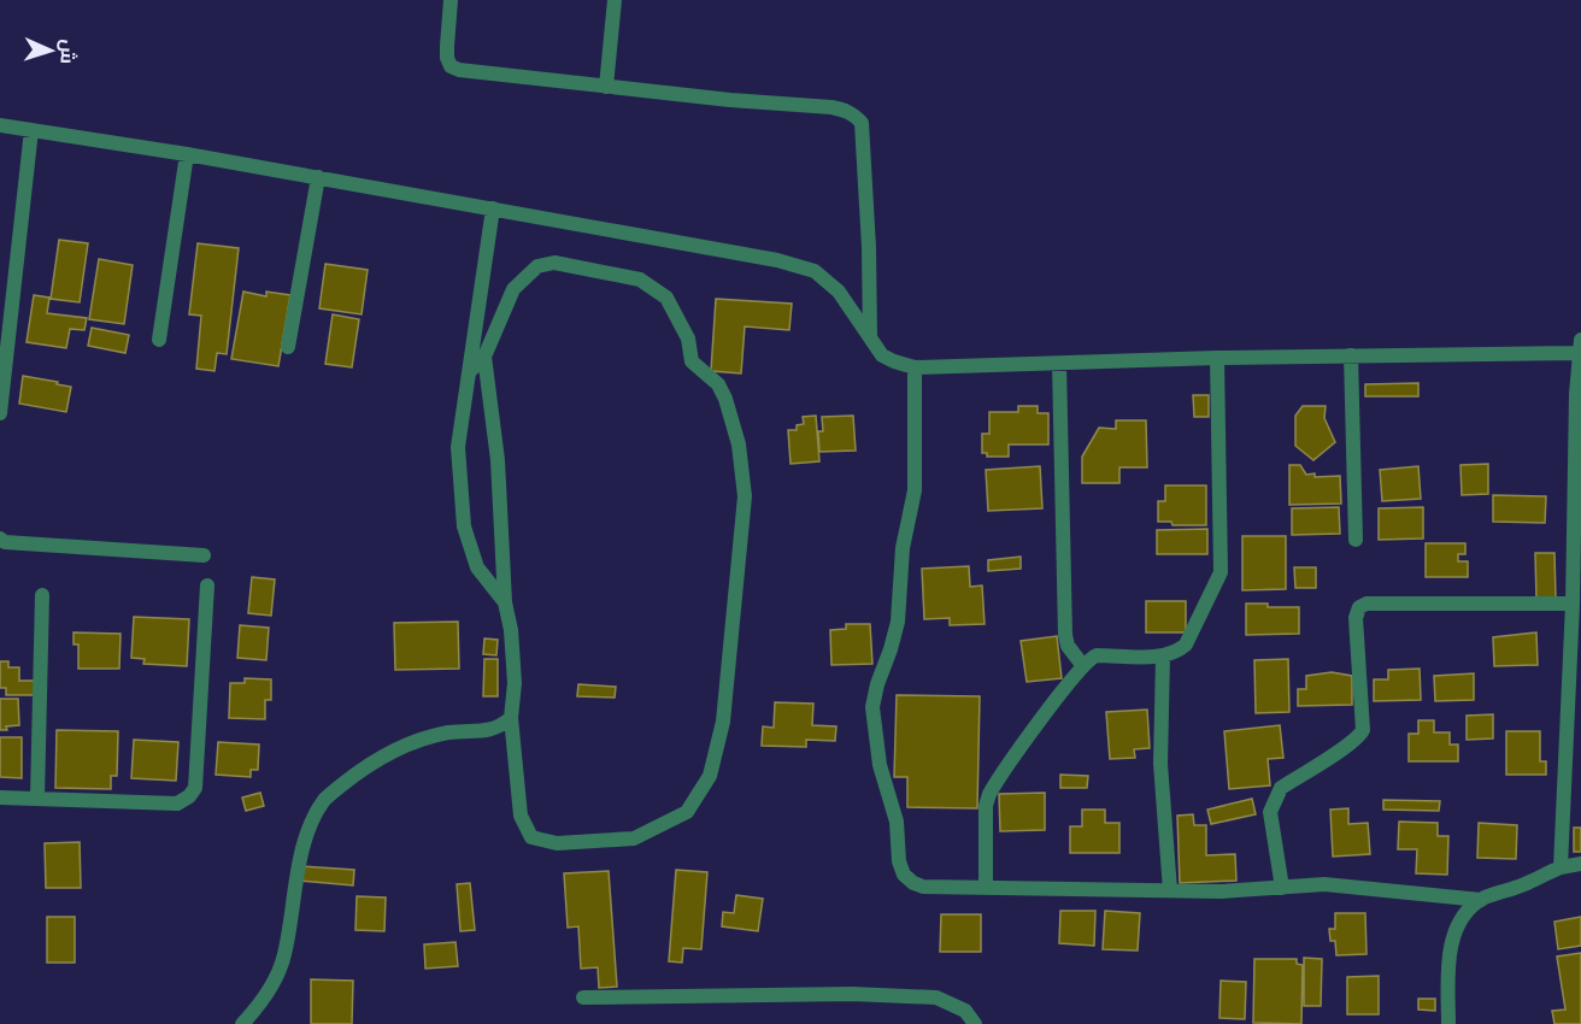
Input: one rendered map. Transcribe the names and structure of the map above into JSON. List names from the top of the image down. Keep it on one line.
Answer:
{"north":"right"}
